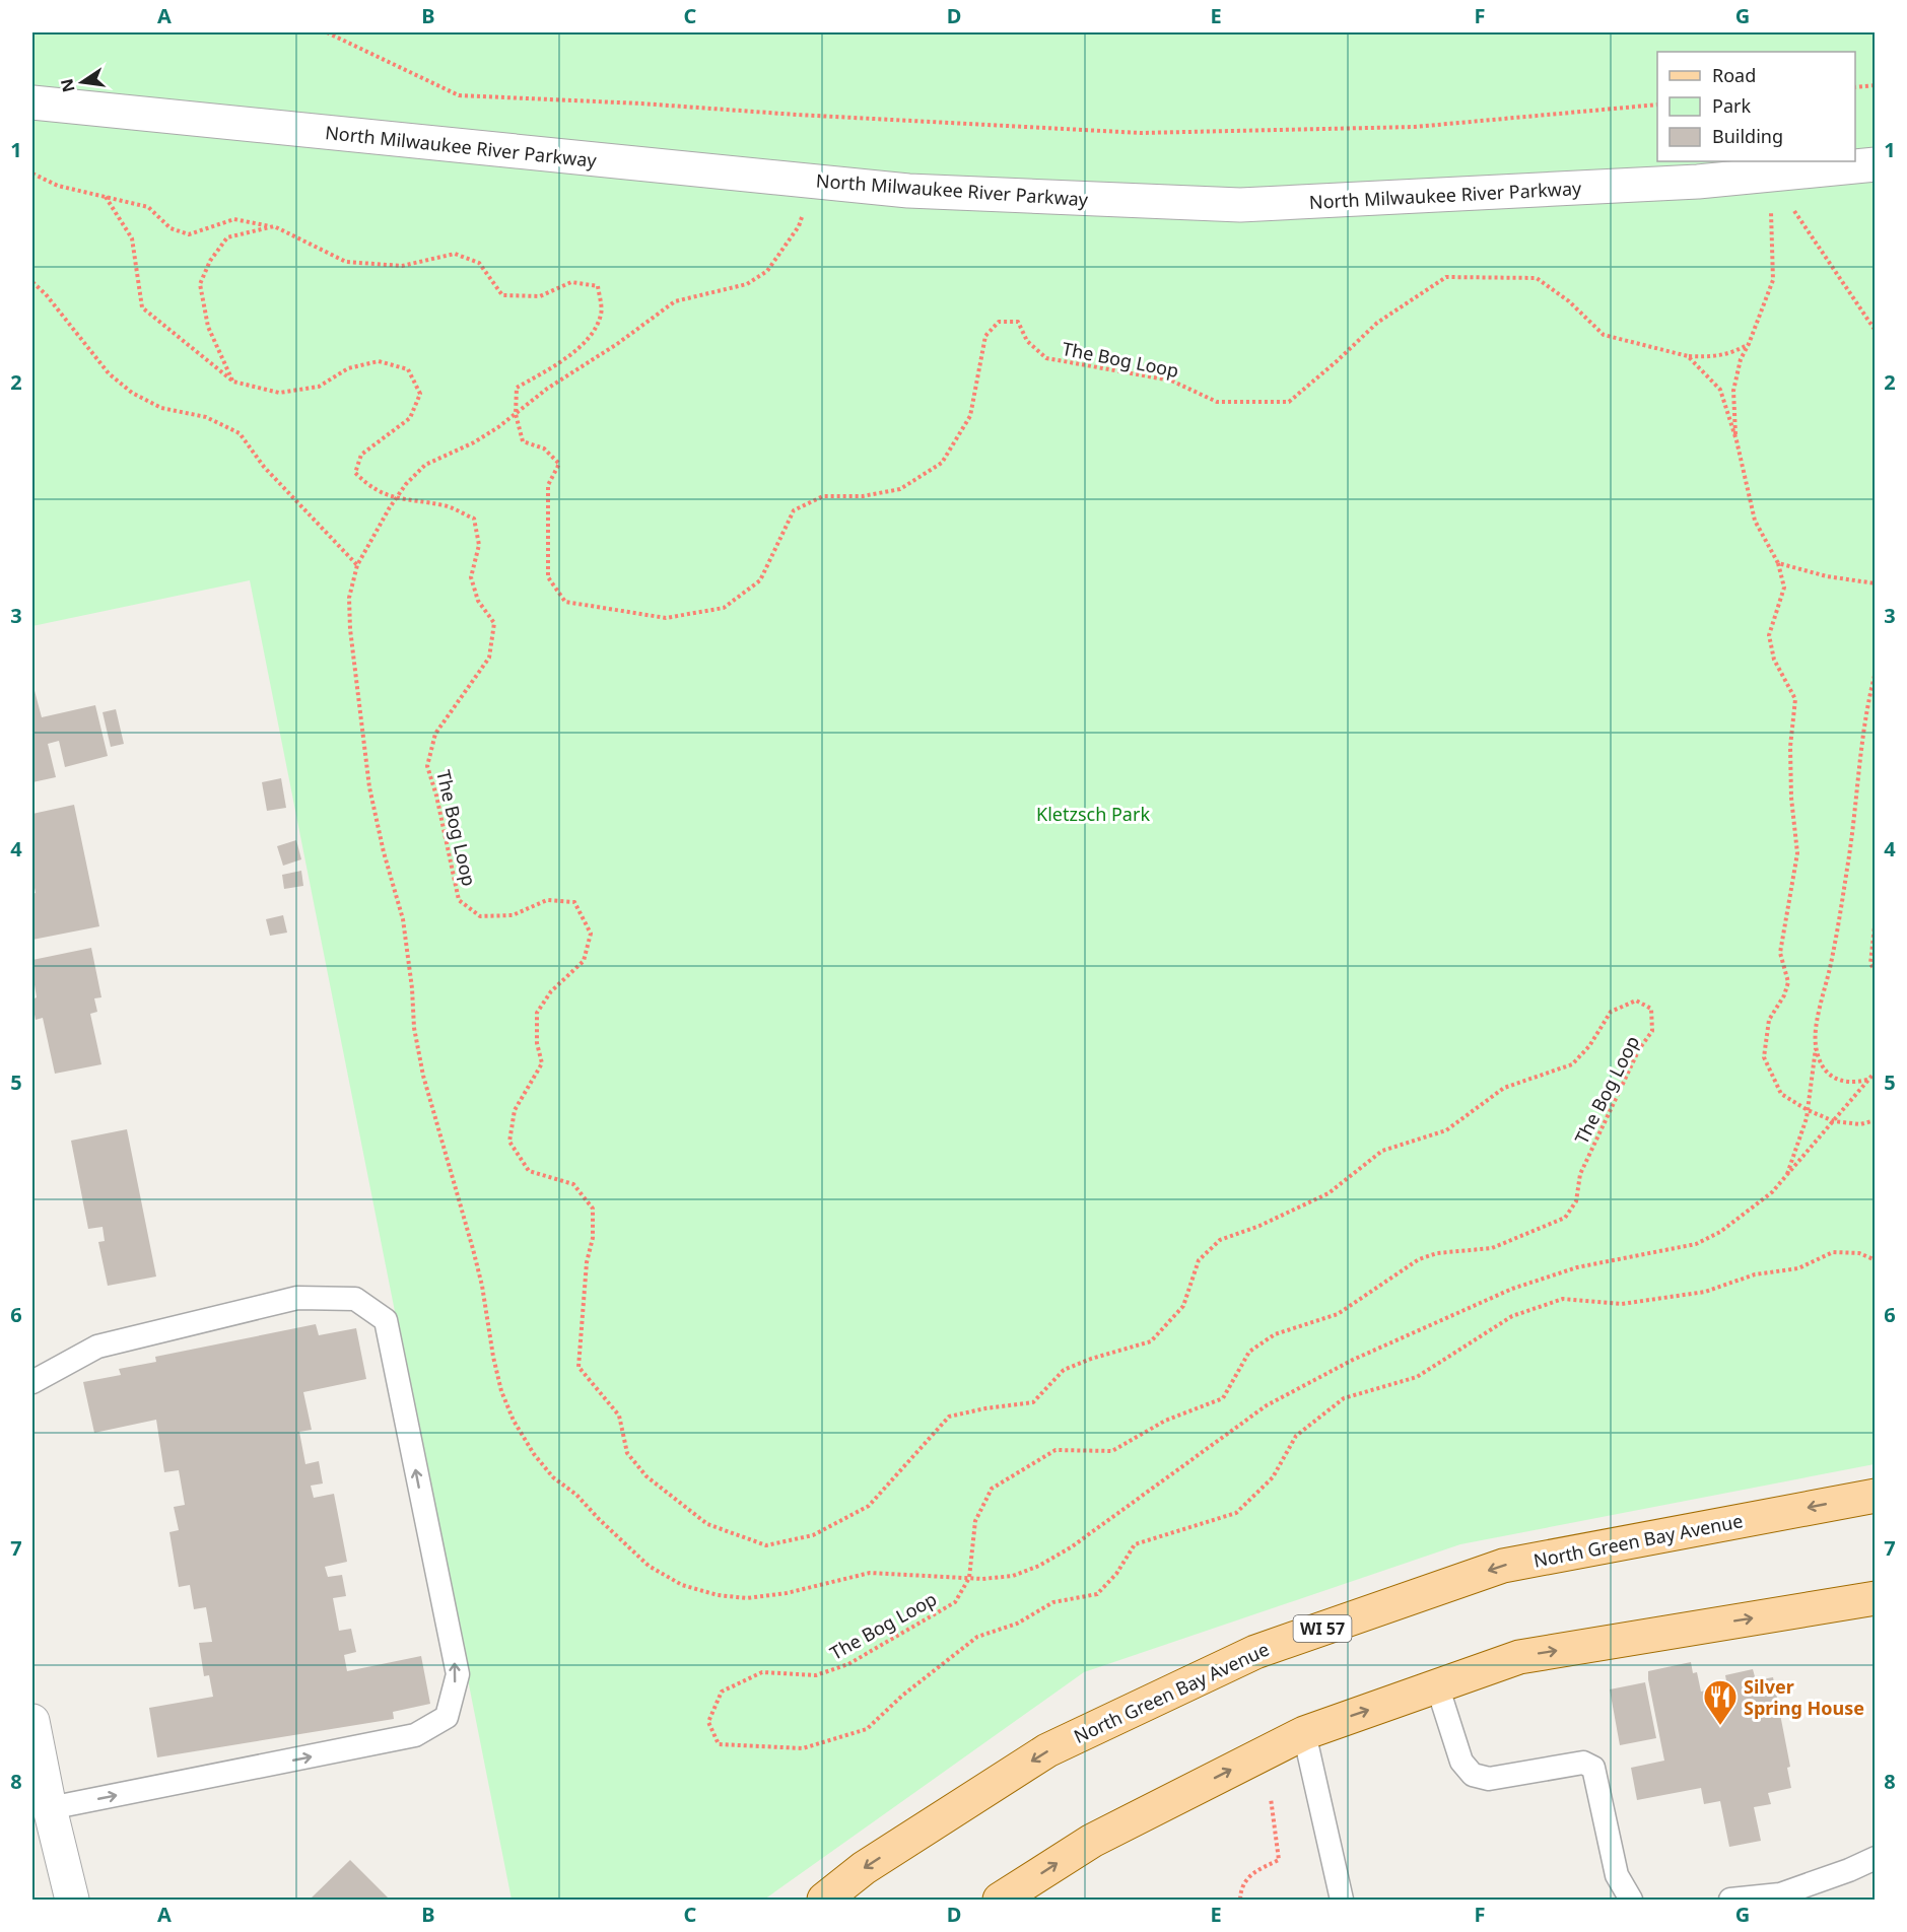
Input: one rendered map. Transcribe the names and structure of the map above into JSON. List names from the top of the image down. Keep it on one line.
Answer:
{"streets":{"main road":["North Green Bay Avenue","WI 57"],"street":["North Milwaukee River Parkway"],"path":["The Bog Loop"]},"parks":["Kletzsch Park"],"places":{"restaurant":["Silver Spring House"]},"legend":["Road","Park","Building"],"north":"left","grid":{"columns":["A","B","C","D","E","F","G"],"rows":["1","2","3","4","5","6","7","8"]}}
